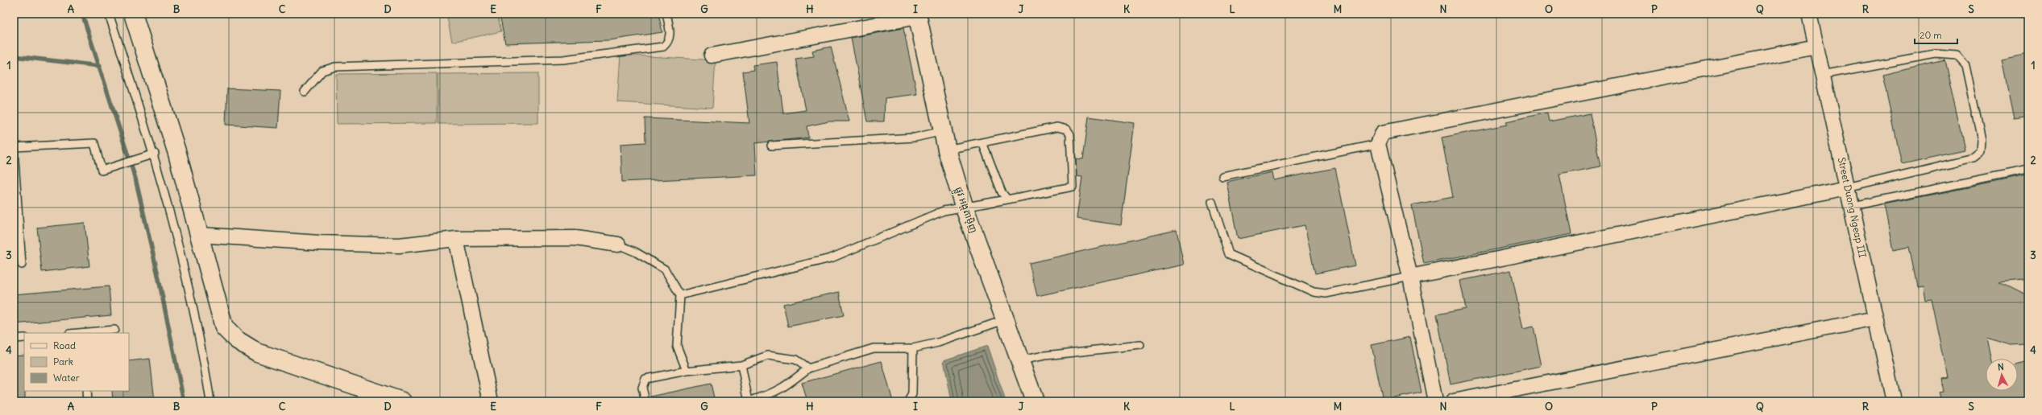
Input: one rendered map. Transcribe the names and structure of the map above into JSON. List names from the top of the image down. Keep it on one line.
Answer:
{"streets":{"street":["Street Duong Ngeap III","ផ្លូវ អង្តតាម៉ិញ"]},"legend":["Road","Park","Water"],"scale_bar":"20 m","north":"top","grid":{"columns":["A","B","C","D","E","F","G","H","I","J","K","L","M","N","O","P","Q","R","S"],"rows":["1","2","3","4"]}}
